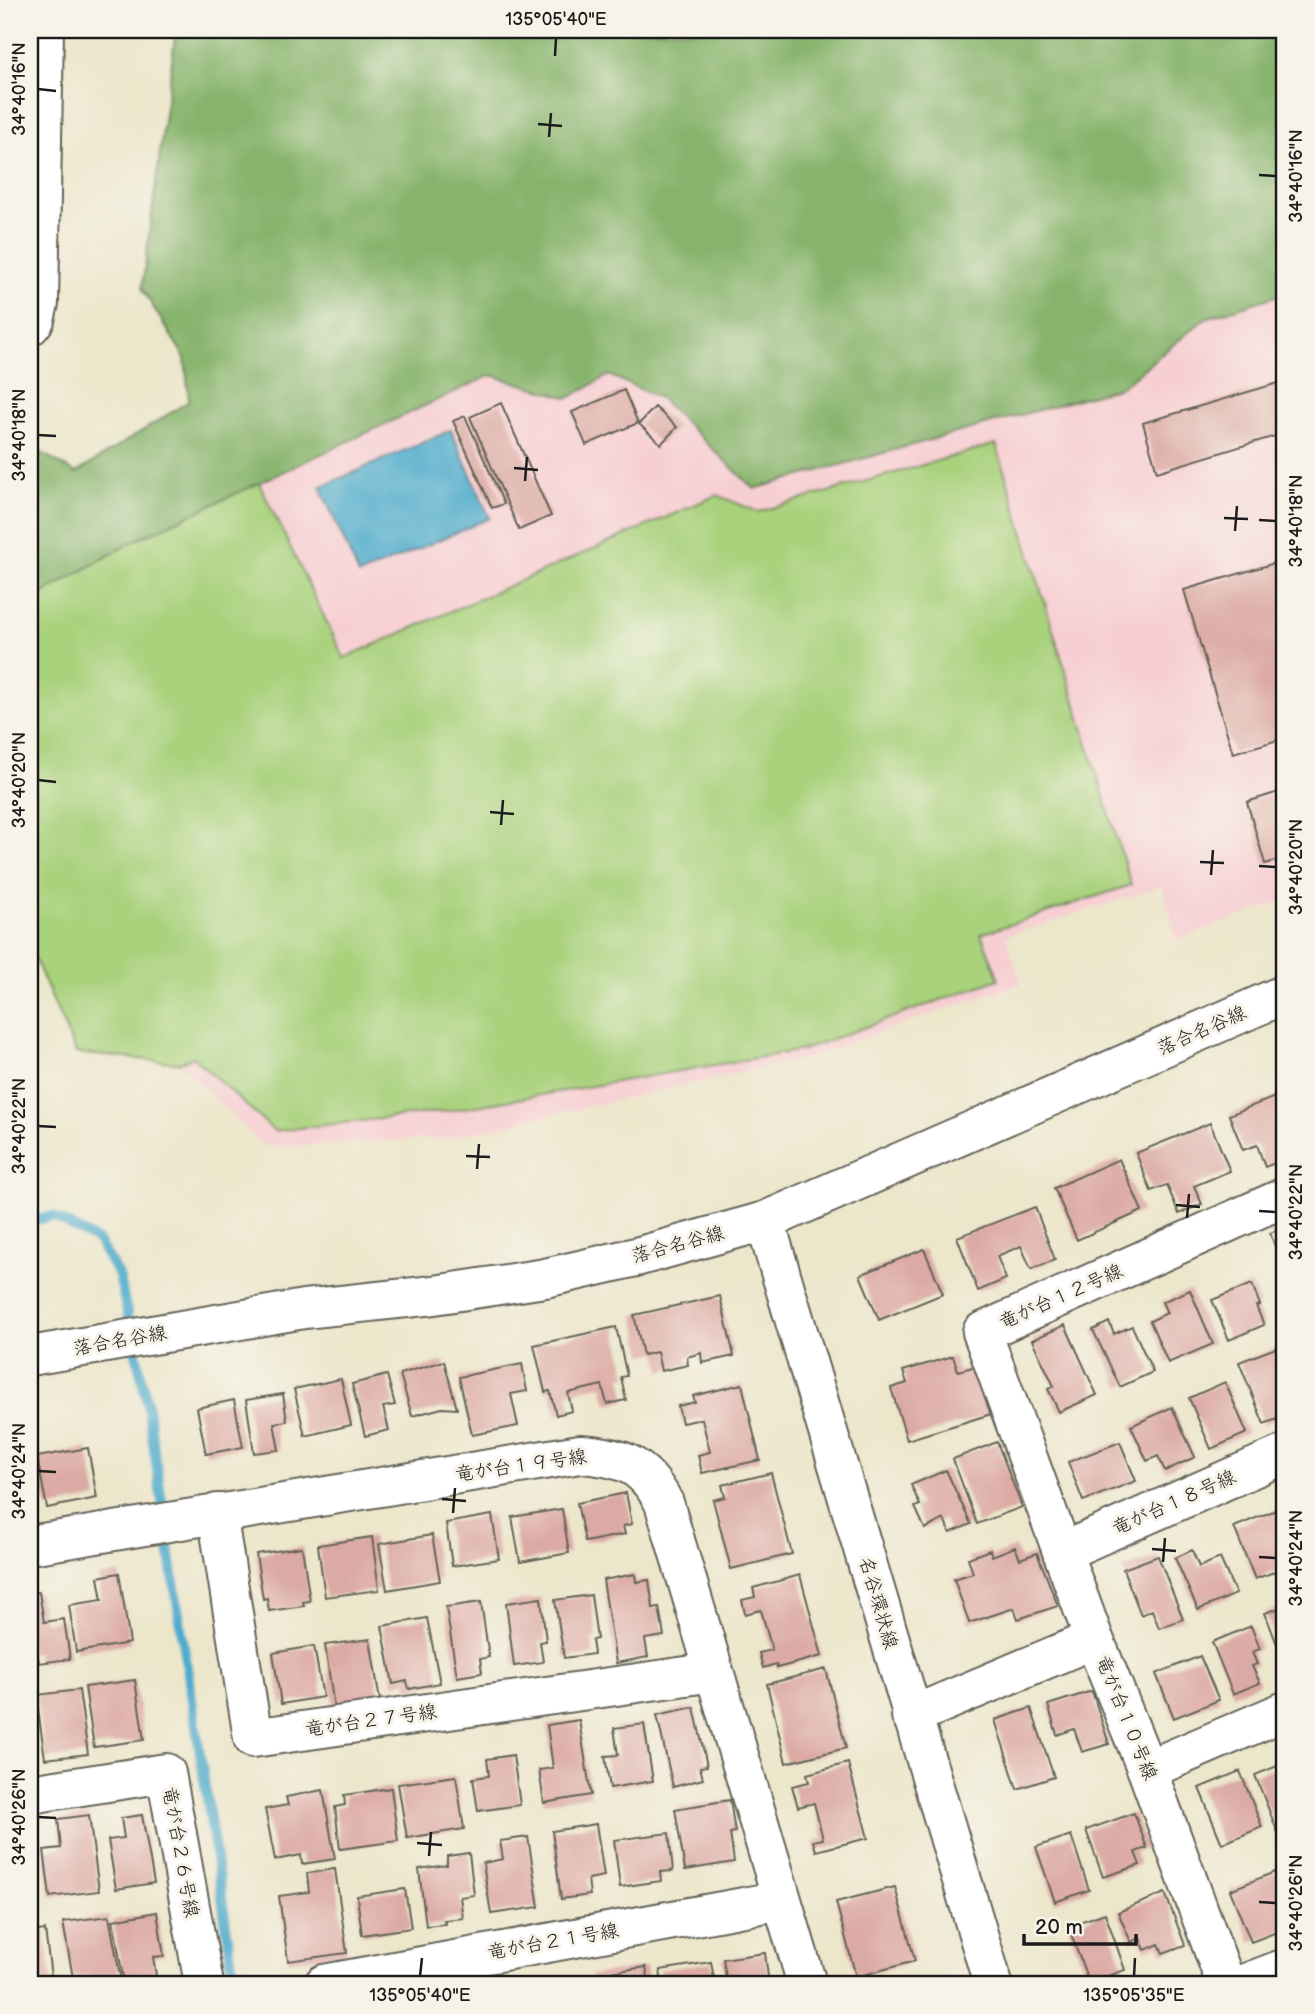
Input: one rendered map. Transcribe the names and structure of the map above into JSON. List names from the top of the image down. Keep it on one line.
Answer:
{"streets":{"street":["落合名谷線","竜が台１２号線","竜が台１９号線","竜が台１８号線","名谷環状線","竜が台１０号線","竜が台２７号線","竜が台２６号線","竜が台２１号線"]},"crossings":[["落合名谷線","名谷環状線"],["竜が台１２号線","竜が台１８号線"],["竜が台１２号線","竜が台１０号線"],["竜が台１９号線","竜が台２７号線"],["竜が台１９号線","竜が台２１号線"],["名谷環状線","竜が台１０号線"]],"scale_bar":"20 m","coordinates":["135°05'40\"E","34°40'16\"N","34°40'18\"N","34°40'20\"N","34°40'22\"N","34°40'24\"N","34°40'26\"N","135°05'35\"E"]}
